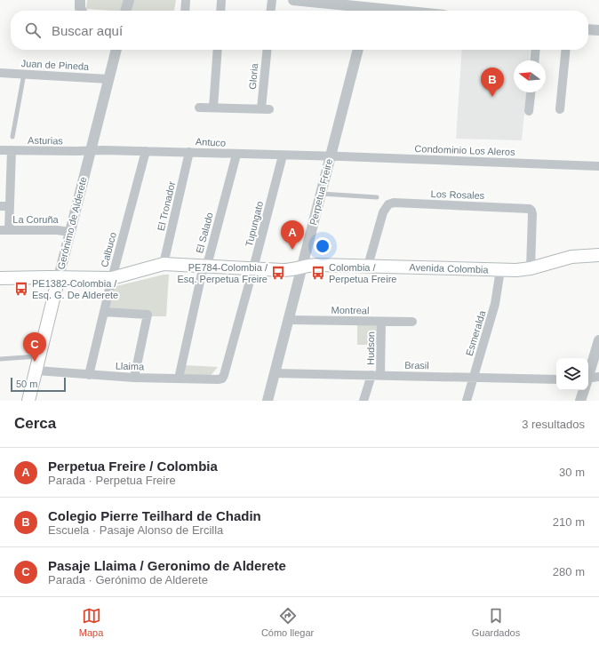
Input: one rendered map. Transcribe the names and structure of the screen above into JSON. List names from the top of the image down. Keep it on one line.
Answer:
{"streets":{"main road":["Gerónimo de Alderete","Avenida Colombia"],"street":["Juan de Pineda","Gloria","Asturias","Antuco","Condominio Los Aleros","Perpetua Freire","Los Rosales","El Tronador","La Coruña","Tupungato","El Salado","Calbuco","Montreal","Esmeralda","Hudson","Brasil","Llaima"]},"crossings":[["Juan de Pineda","Gerónimo de Alderete"],["Asturias","Antuco"],["Asturias","Gerónimo de Alderete"],["Antuco","Condominio Los Aleros"],["Antuco","Perpetua Freire"],["Antuco","El Tronador"],["Antuco","Gerónimo de Alderete"],["Antuco","Tupungato"],["Antuco","El Salado"],["Antuco","Calbuco"],["Condominio Los Aleros","Perpetua Freire"],["Perpetua Freire","Avenida Colombia"],["Perpetua Freire","Montreal"],["Perpetua Freire","Brasil"],["Los Rosales","Avenida Colombia"],["El Tronador","Avenida Colombia"],["La Coruña","Gerónimo de Alderete"],["Gerónimo de Alderete","Avenida Colombia"],["Gerónimo de Alderete","Llaima"],["Tupungato","Avenida Colombia"],["Tupungato","Llaima"],["El Salado","Avenida Colombia"],["El Salado","Llaima"],["Calbuco","Avenida Colombia"],["Calbuco","Llaima"],["Avenida Colombia","Esmeralda"],["Montreal","Hudson"],["Esmeralda","Brasil"],["Hudson","Brasil"]],"places":{"bus stop":["PE784-Colombia / Esq. Perpetua Freire","Colombia / Perpetua Freire","PE1382-Colombia / Esq. G. De Alderete"]},"scale_bar":"50 m","north":"left","page":{"search":"Buscar aquí","pins":["B","A","C"],"scale":"50 m","heading":["Cerca","3 resultados"],"list":[{"mark":"A","name":"Perpetua Freire / Colombia","note":"Parada · Perpetua Freire","value":"30 m"},{"mark":"B","name":"Colegio Pierre Teilhard de Chadin","note":"Escuela · Pasaje Alonso de Ercilla","value":"210 m"},{"mark":"C","name":"Pasaje Llaima / Geronimo de Alderete","note":"Parada · Gerónimo de Alderete","value":"280 m"}],"nav":["Mapa","Cómo llegar","Guardados"]}}
